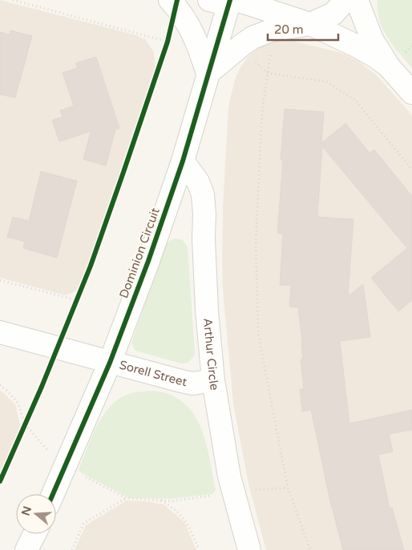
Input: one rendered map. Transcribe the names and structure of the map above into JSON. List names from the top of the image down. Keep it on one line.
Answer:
{"streets":{"street":["Dominion Circuit","Arthur Circle","Sorell Street"]},"crossings":[["Dominion Circuit","Arthur Circle"],["Dominion Circuit","Sorell Street"],["Arthur Circle","Sorell Street"]],"scale_bar":"20 m","north":"left"}
